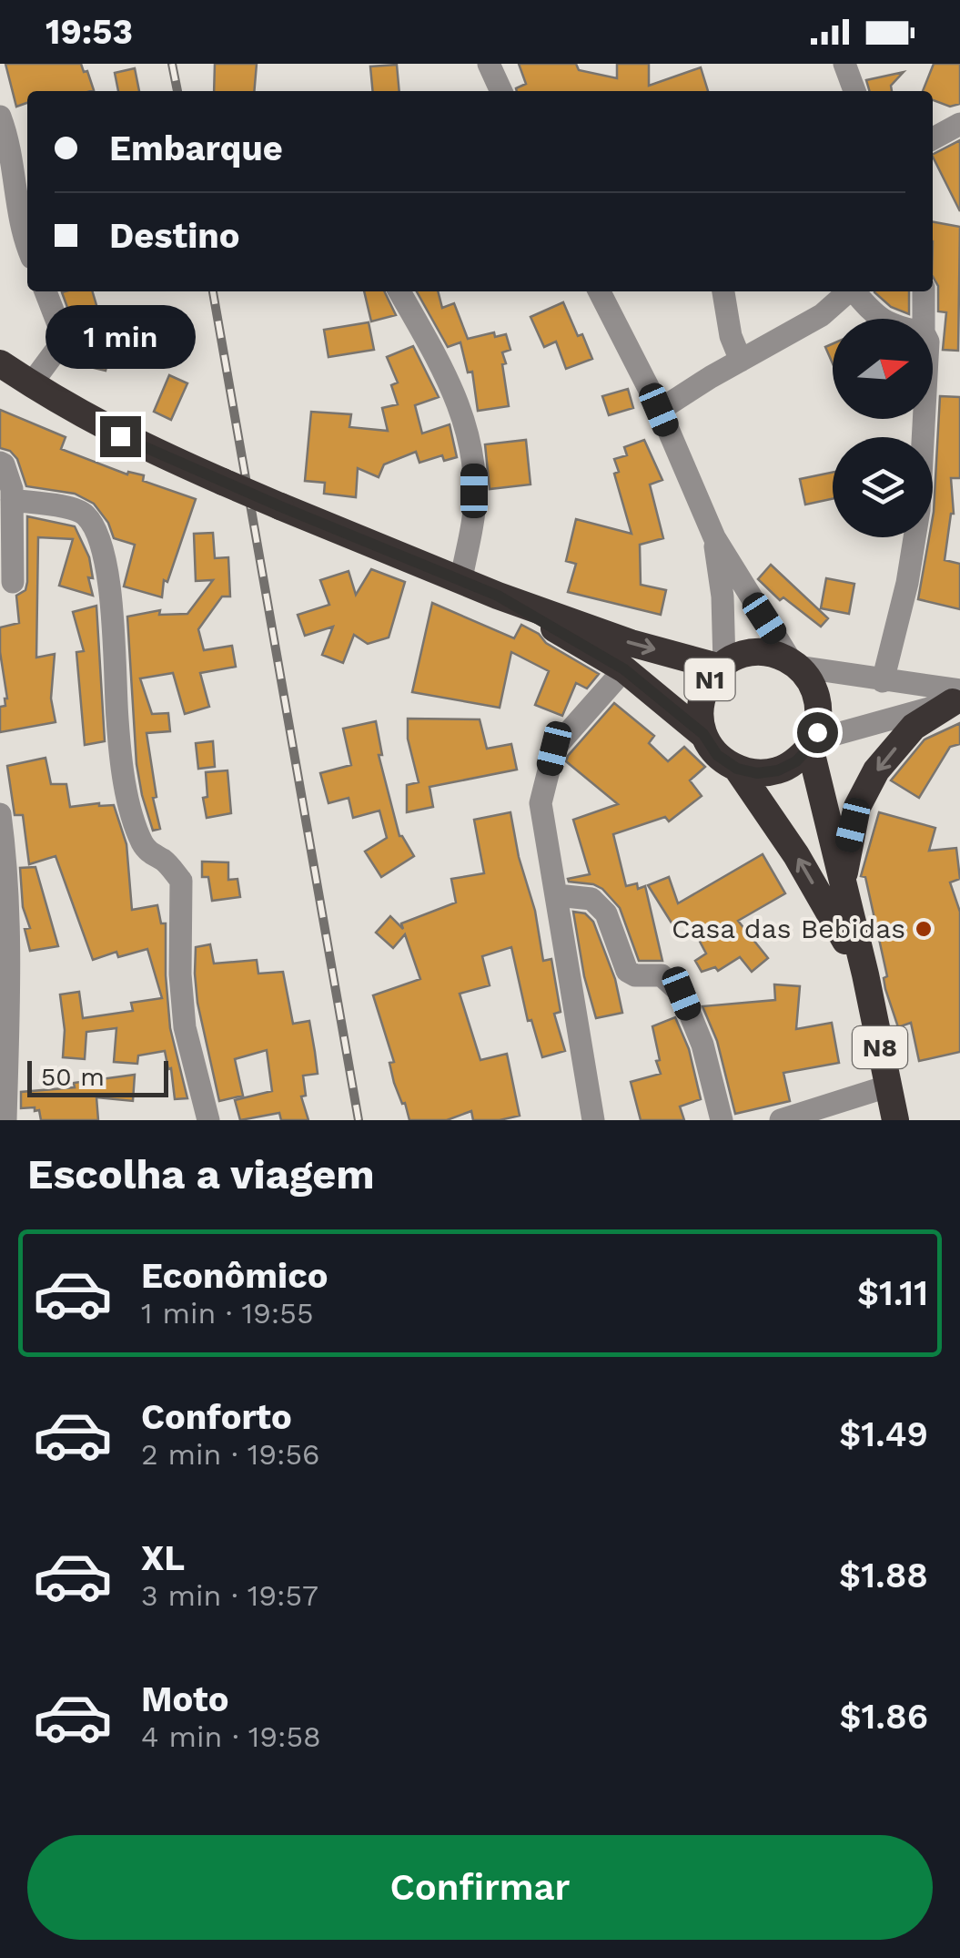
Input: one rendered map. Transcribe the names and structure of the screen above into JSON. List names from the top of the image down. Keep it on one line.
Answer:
{"streets":{"highway":["N1","N8"]},"crossings":[["N1","N8"]],"places":["Casa das Bebidas"],"scale_bar":"50 m","north":"right","page":{"status":"19:53","banner":["Embarque","Destino"],"bubble":"1 min","scale":"50 m","heading":"Escolha a viagem","list":[{"name":"Econômico","note":"1 min · 19:55","value":"$1.11"},{"name":"Conforto","note":"2 min · 19:56","value":"$1.49"},{"name":"XL","note":"3 min · 19:57","value":"$1.88"},{"name":"Moto","note":"4 min · 19:58","value":"$1.86"}],"buttons":"Confirmar"}}
